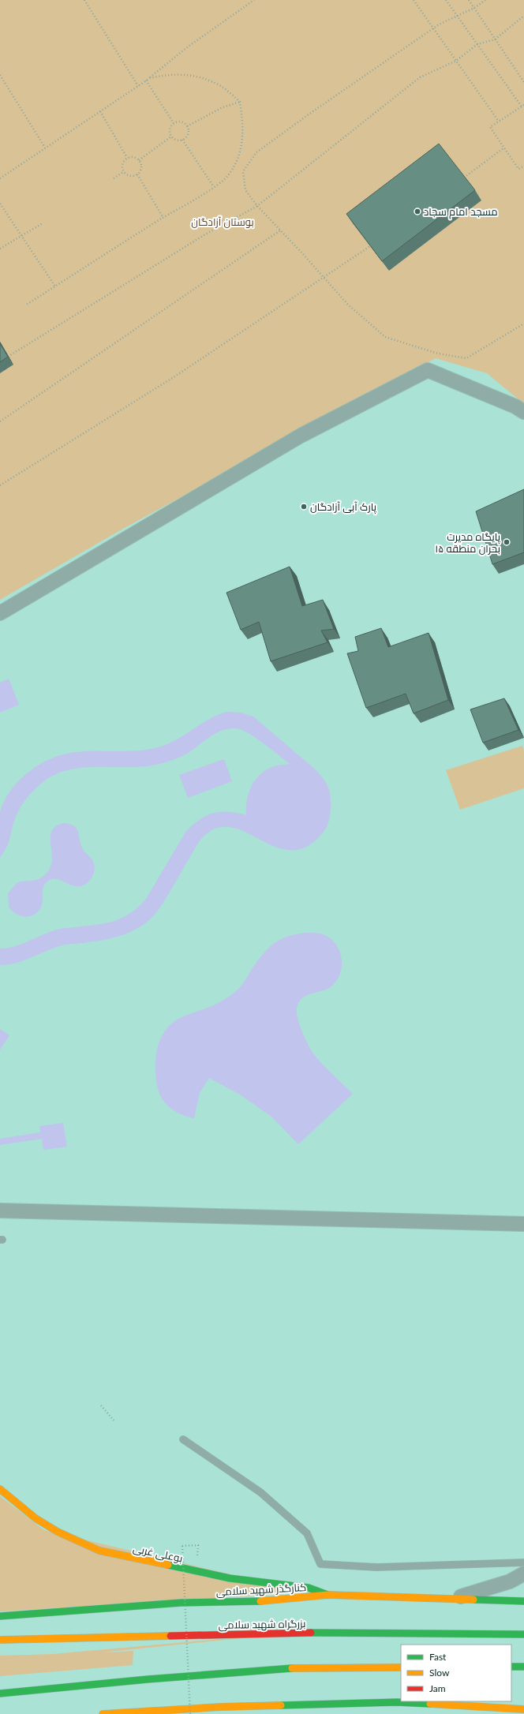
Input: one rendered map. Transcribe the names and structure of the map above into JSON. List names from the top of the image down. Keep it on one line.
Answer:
{"streets":{"main road":["بوعلی غربی","کنارگذر شهید سلامی","بزرگراه شهید سلامی"]},"crossings":[["بوعلی غربی","کنارگذر شهید سلامی"]],"parks":["بوستان آزادگان"],"places":["مسجد امام سجاد","پارک آبی آزادگان","پایگاه مدیرت بحران منطقه ۱۵"],"legend":["Fast","Slow","Jam"]}
